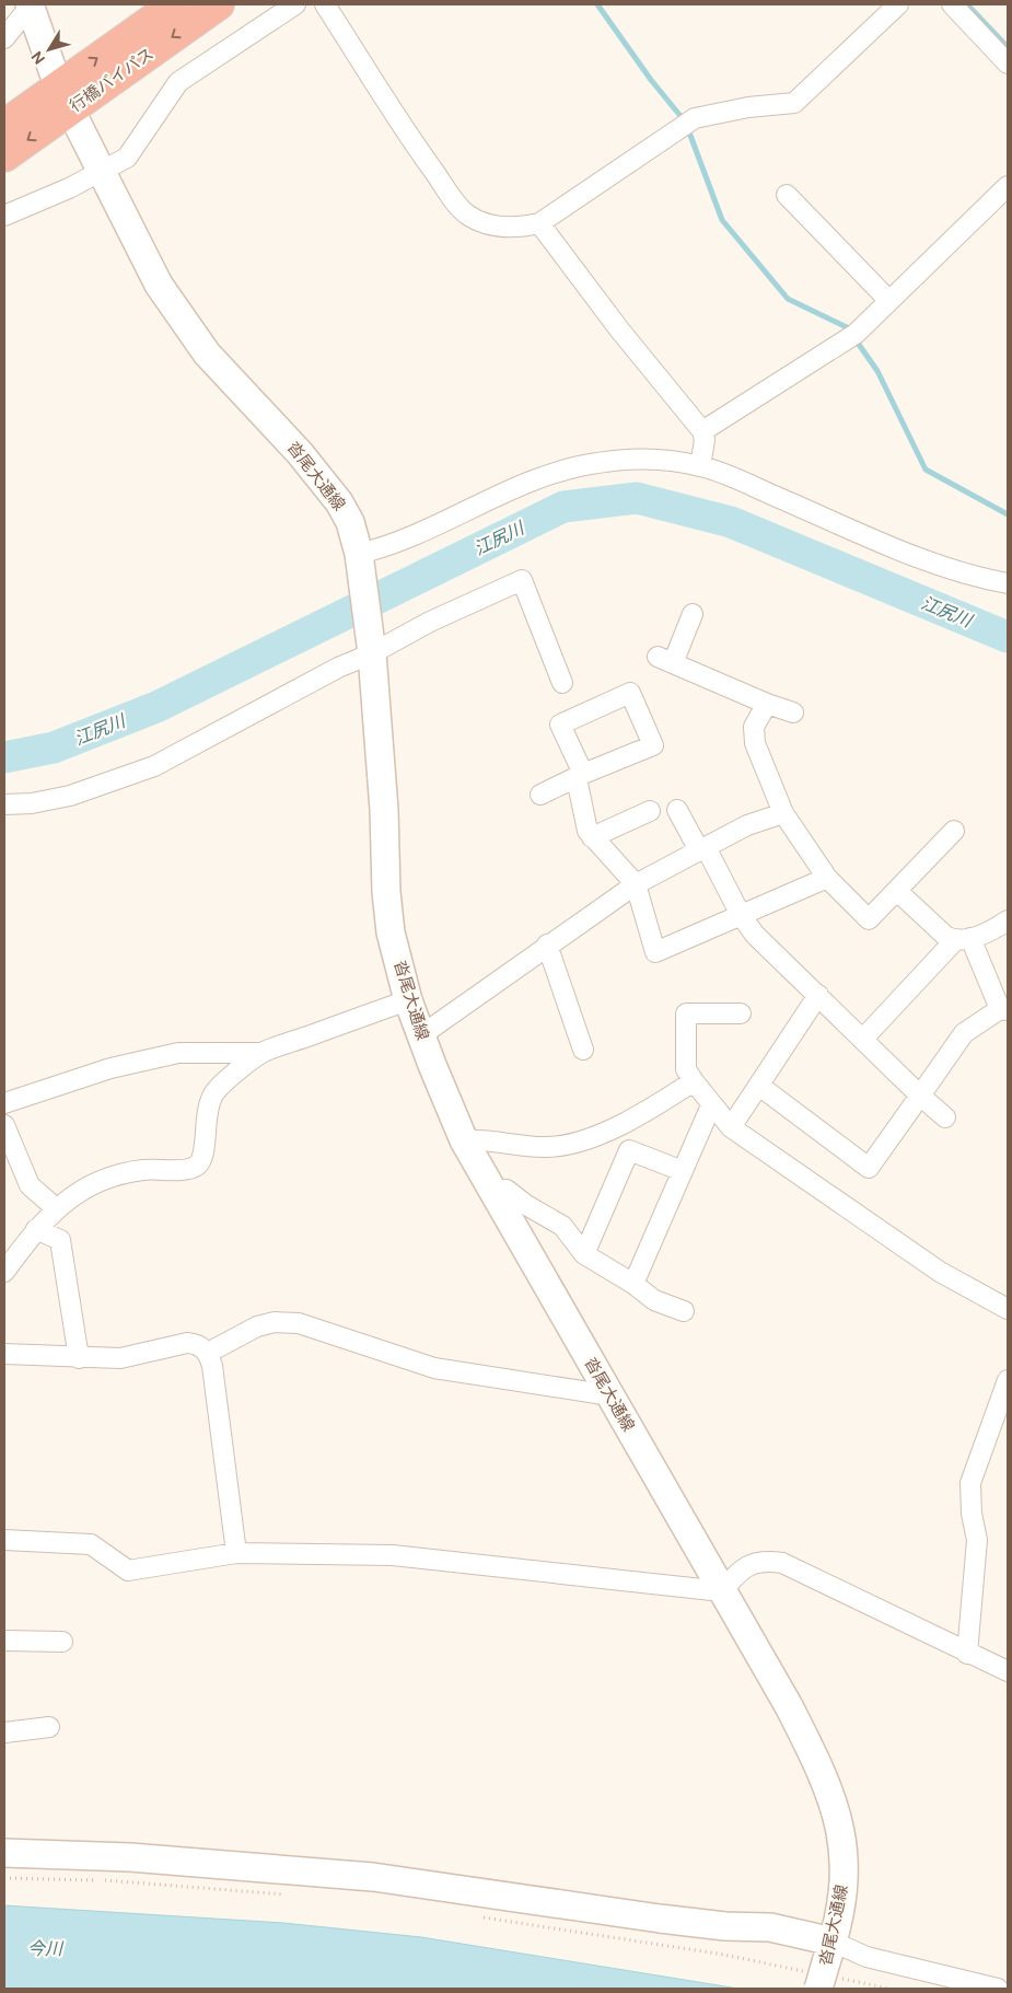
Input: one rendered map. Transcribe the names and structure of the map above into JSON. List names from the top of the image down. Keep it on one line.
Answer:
{"streets":{"highway":["行橋バイパス"],"main road":["沓尾大通線"]},"crossings":[["行橋バイパス","沓尾大通線"]],"water":["江尻川","今川"],"north":"bottom left"}
